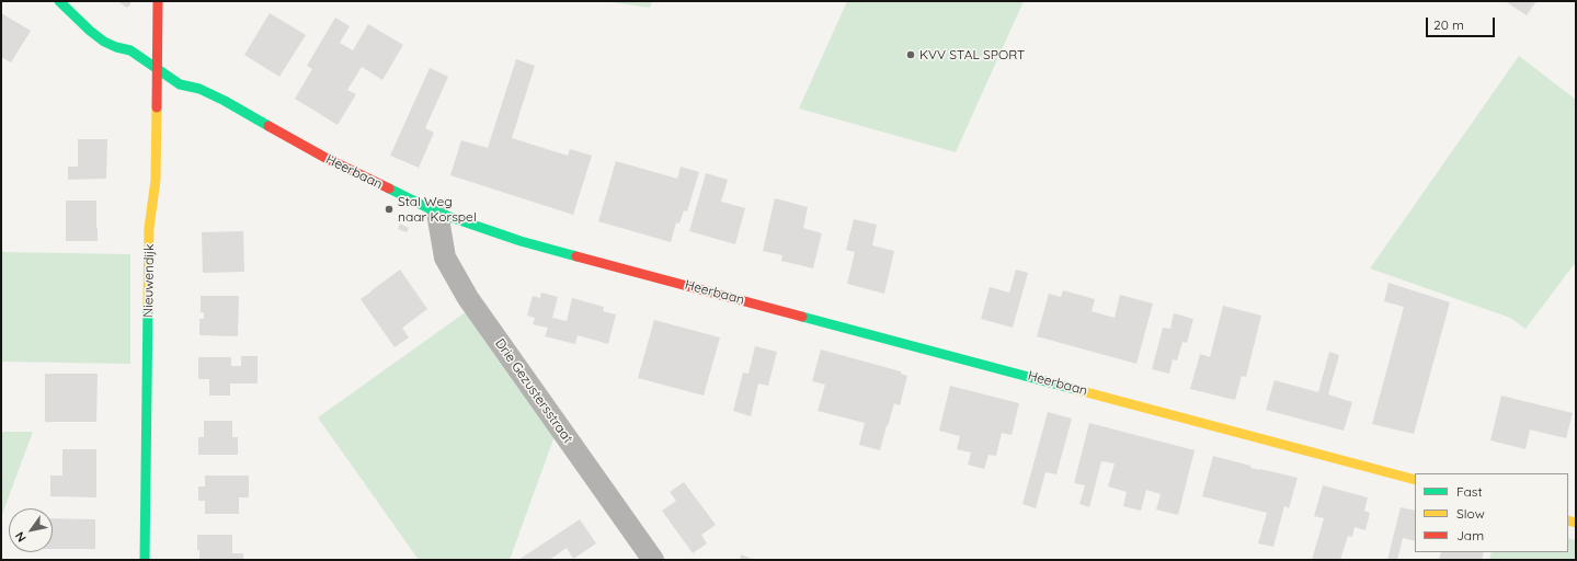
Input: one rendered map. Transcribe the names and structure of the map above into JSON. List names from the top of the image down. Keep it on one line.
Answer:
{"streets":{"street":["Heerbaan","Nieuwendijk","Drie Gezustersstraat"]},"crossings":[["Heerbaan","Nieuwendijk"],["Heerbaan","Drie Gezustersstraat"]],"places":["KVV STAL SPORT","Stal Weg naar Korspel"],"legend":["Fast","Slow","Jam"],"scale_bar":"20 m","north":"bottom left"}
